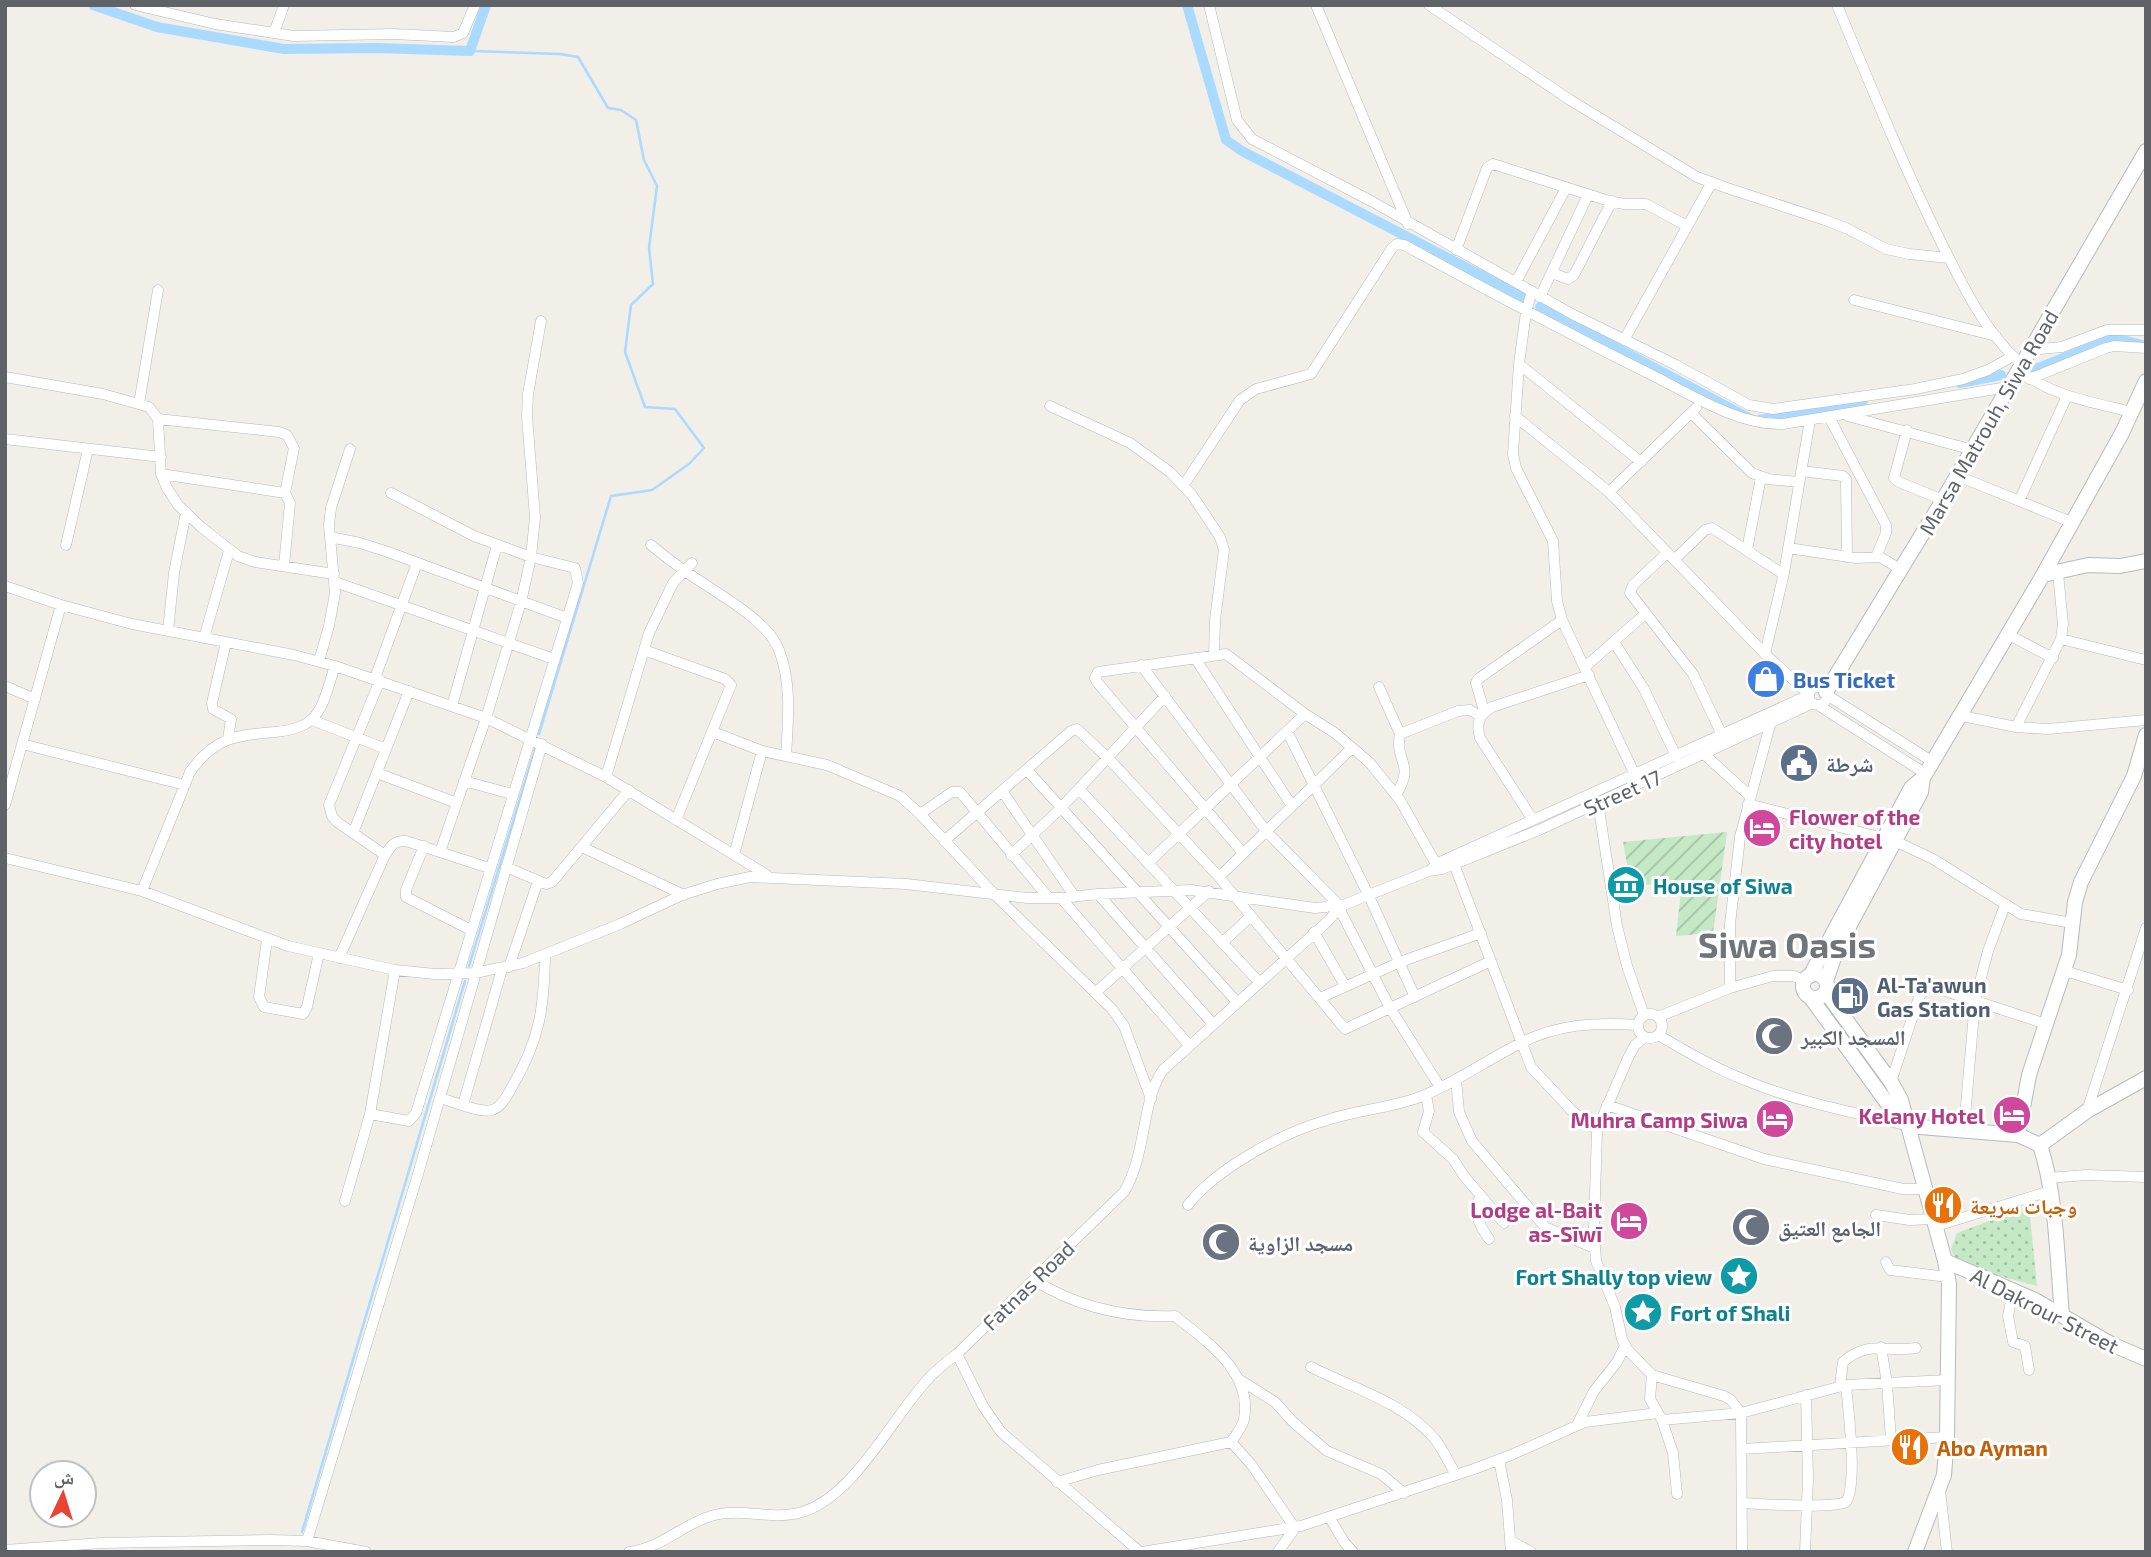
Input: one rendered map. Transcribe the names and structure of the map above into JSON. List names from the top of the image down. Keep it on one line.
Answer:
{"streets":{"street":["Marsa Matrouh, Siwa Road","Street 17","Fatnas Road","Al Dakrour Street"]},"crossings":[["Street 17","Fatnas Road"]],"districts":["Siwa Oasis"],"places":{"shop":["Bus Ticket"],"public building":["شرطة"],"hotel":["Flower of the city hotel","Kelany Hotel","Muhra Camp Siwa","Lodge al-Bait as-Sīwī"],"museum":["House of Siwa"],"fuel station":["Al-Ta'awun Gas Station"],"mosque":["المسجد الكبير","الجامع العتيق","مسجد الزاوية"],"restaurant":["وجبات سريعة","Abo Ayman"],"place":["Fort Shally top view","Fort of Shali"]},"north":"top"}
